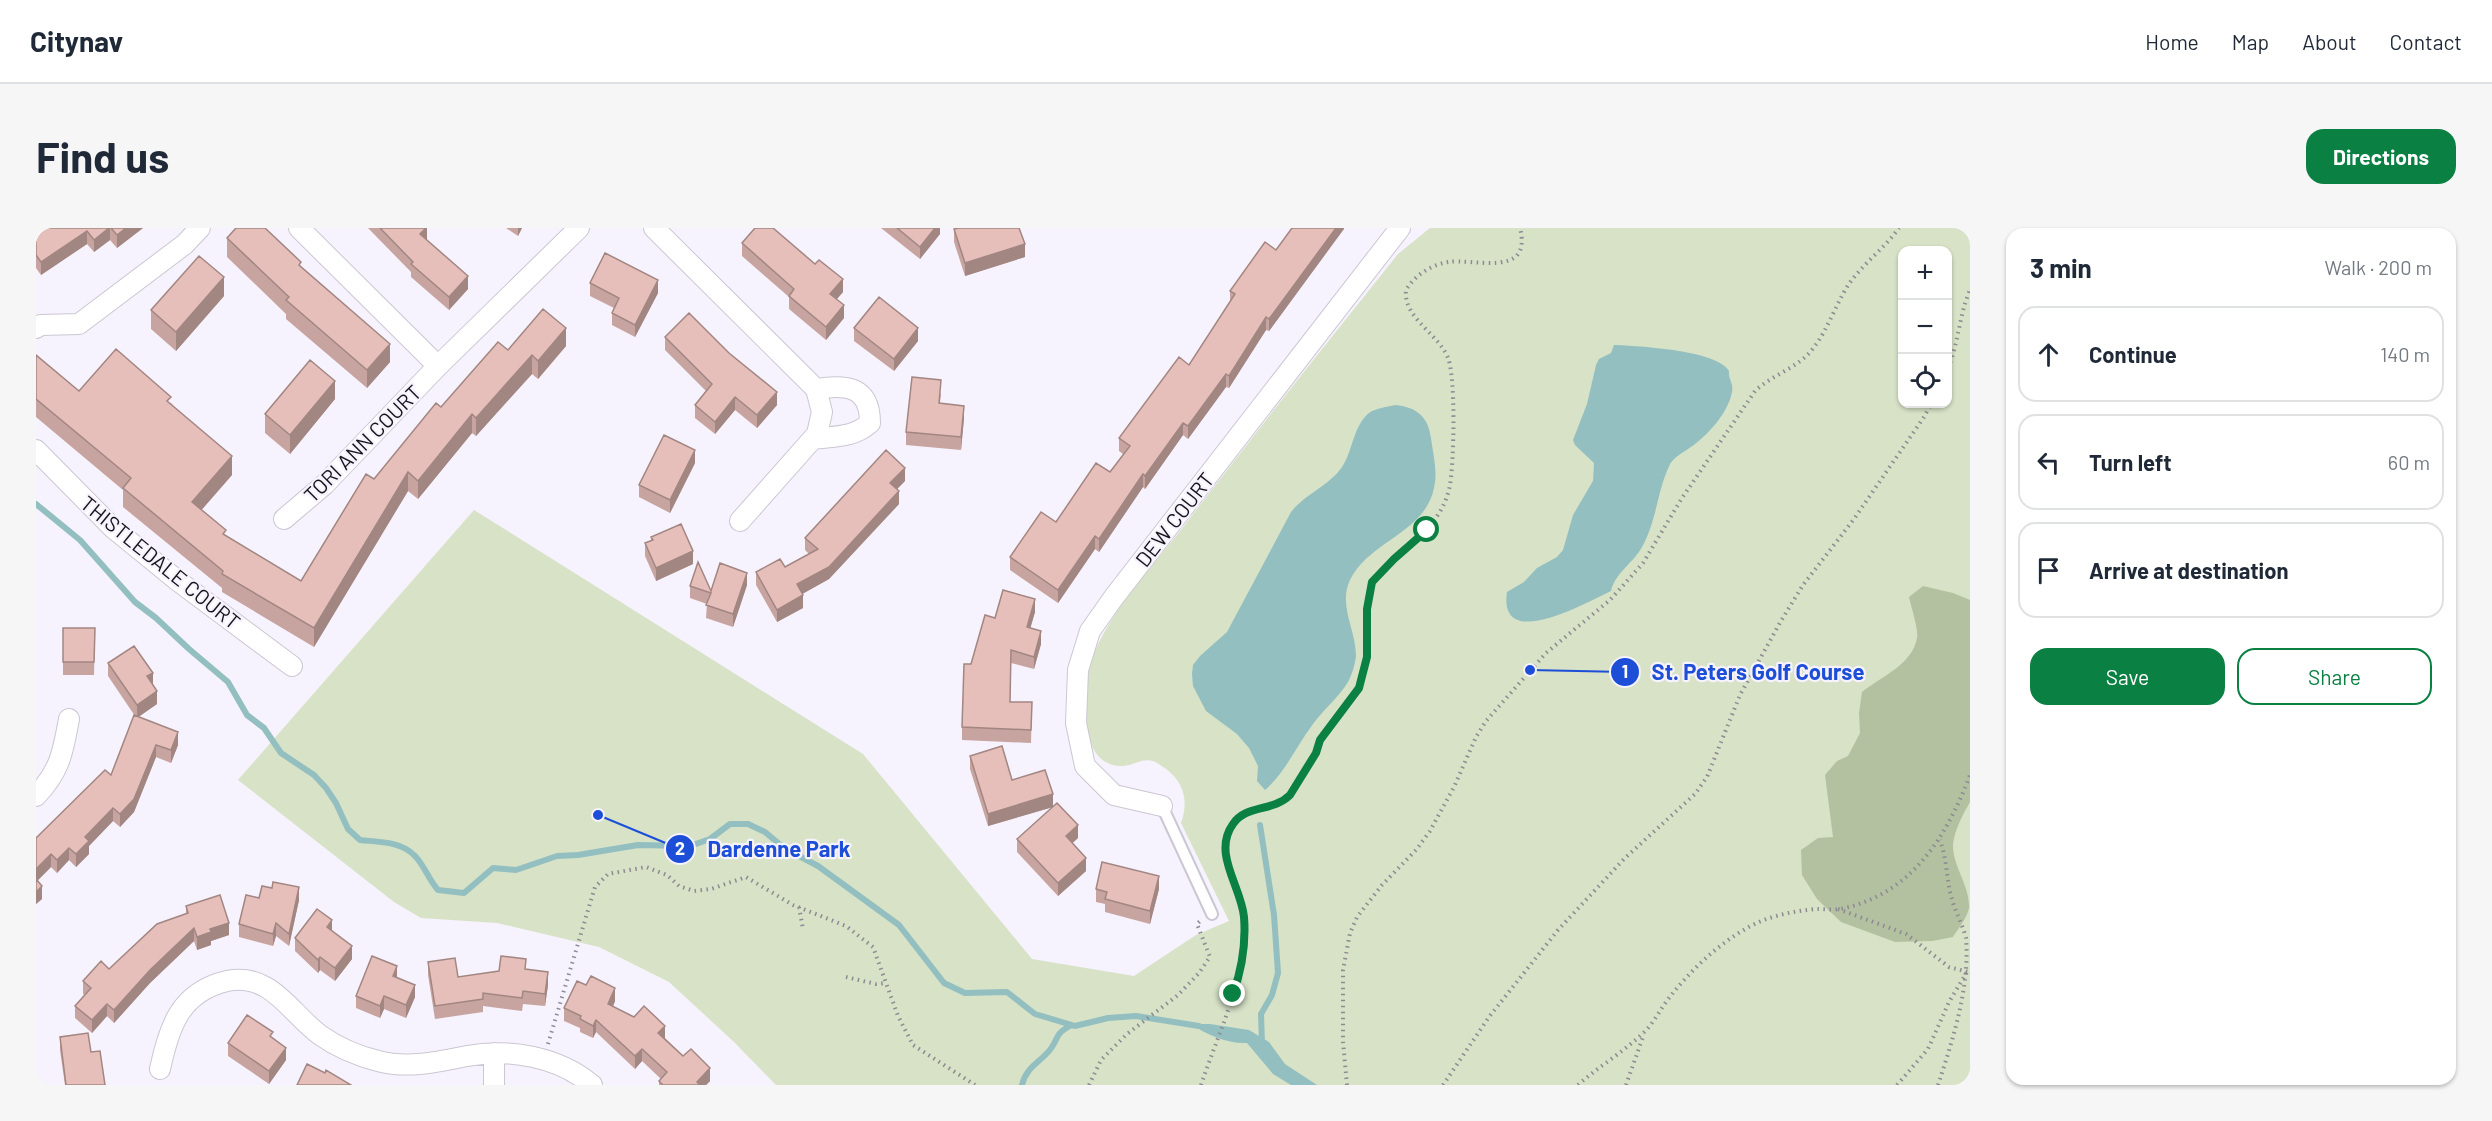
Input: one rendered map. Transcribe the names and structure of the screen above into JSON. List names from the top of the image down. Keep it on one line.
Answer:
{"streets":{"street":["TORI ANN COURT","DEW COURT","THISTLEDALE COURT"]},"places":["St. Peters Golf Course","Dardenne Park"],"page":{"header":"Citynav","nav":["Home","Map","About","Contact"],"buttons":["Directions",["Save","Share"]],"title":"Find us","heading":["3 min","Walk · 200 m"],"map_buttons":["+","−"],"list":[["Continue","140 m"],["Turn left","60 m"],"Arrive at destination"]}}
